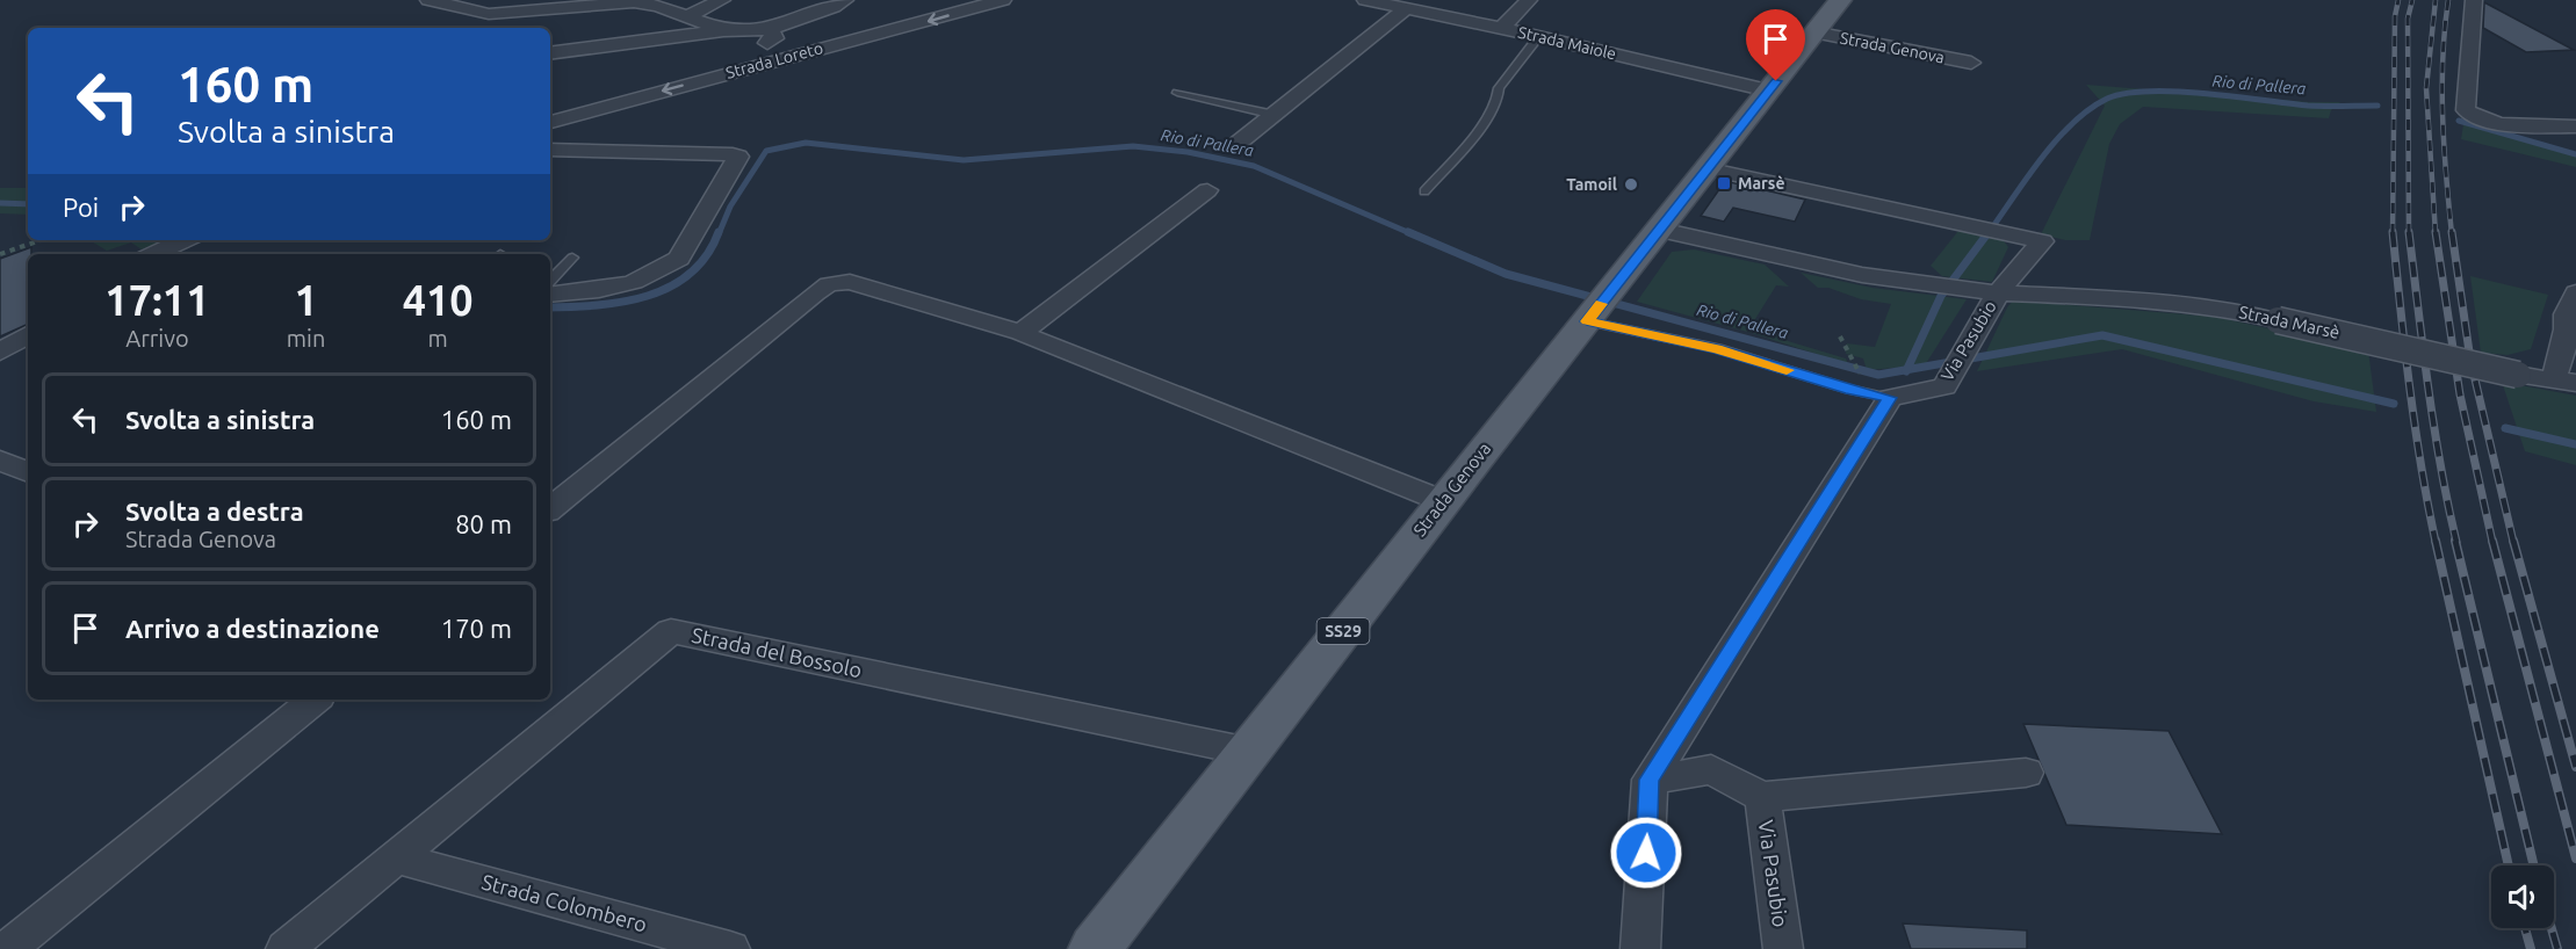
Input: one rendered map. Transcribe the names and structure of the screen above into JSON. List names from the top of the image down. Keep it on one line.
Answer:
{"streets":{"main road":["Strada Genova","SS29"],"street":["Strada Maiole","Strada Loreto","Strada Marsè","Via Pasubio","Strada del Bossolo","Strada Colombero"]},"crossings":[["Strada Maiole","Strada Genova"],["Strada Genova","Strada Marsè"],["Strada Genova","Strada del Bossolo"],["Strada Marsè","Via Pasubio"],["Strada del Bossolo","Strada Colombero"]],"water":["Rio di Pallera"],"places":{"transit":["Marsè"],"other":["Tamoil"]},"page":{"turn":["160 m","Svolta a sinistra"],"then":"Poi","eta":["17:11","Arrivo","1","min","410","m"],"list":[{"name":"Svolta a sinistra","value":"160 m"},{"name":"Svolta a destra","note":"Strada Genova","value":"80 m"},{"name":"Arrivo a destinazione","value":"170 m"}]}}
